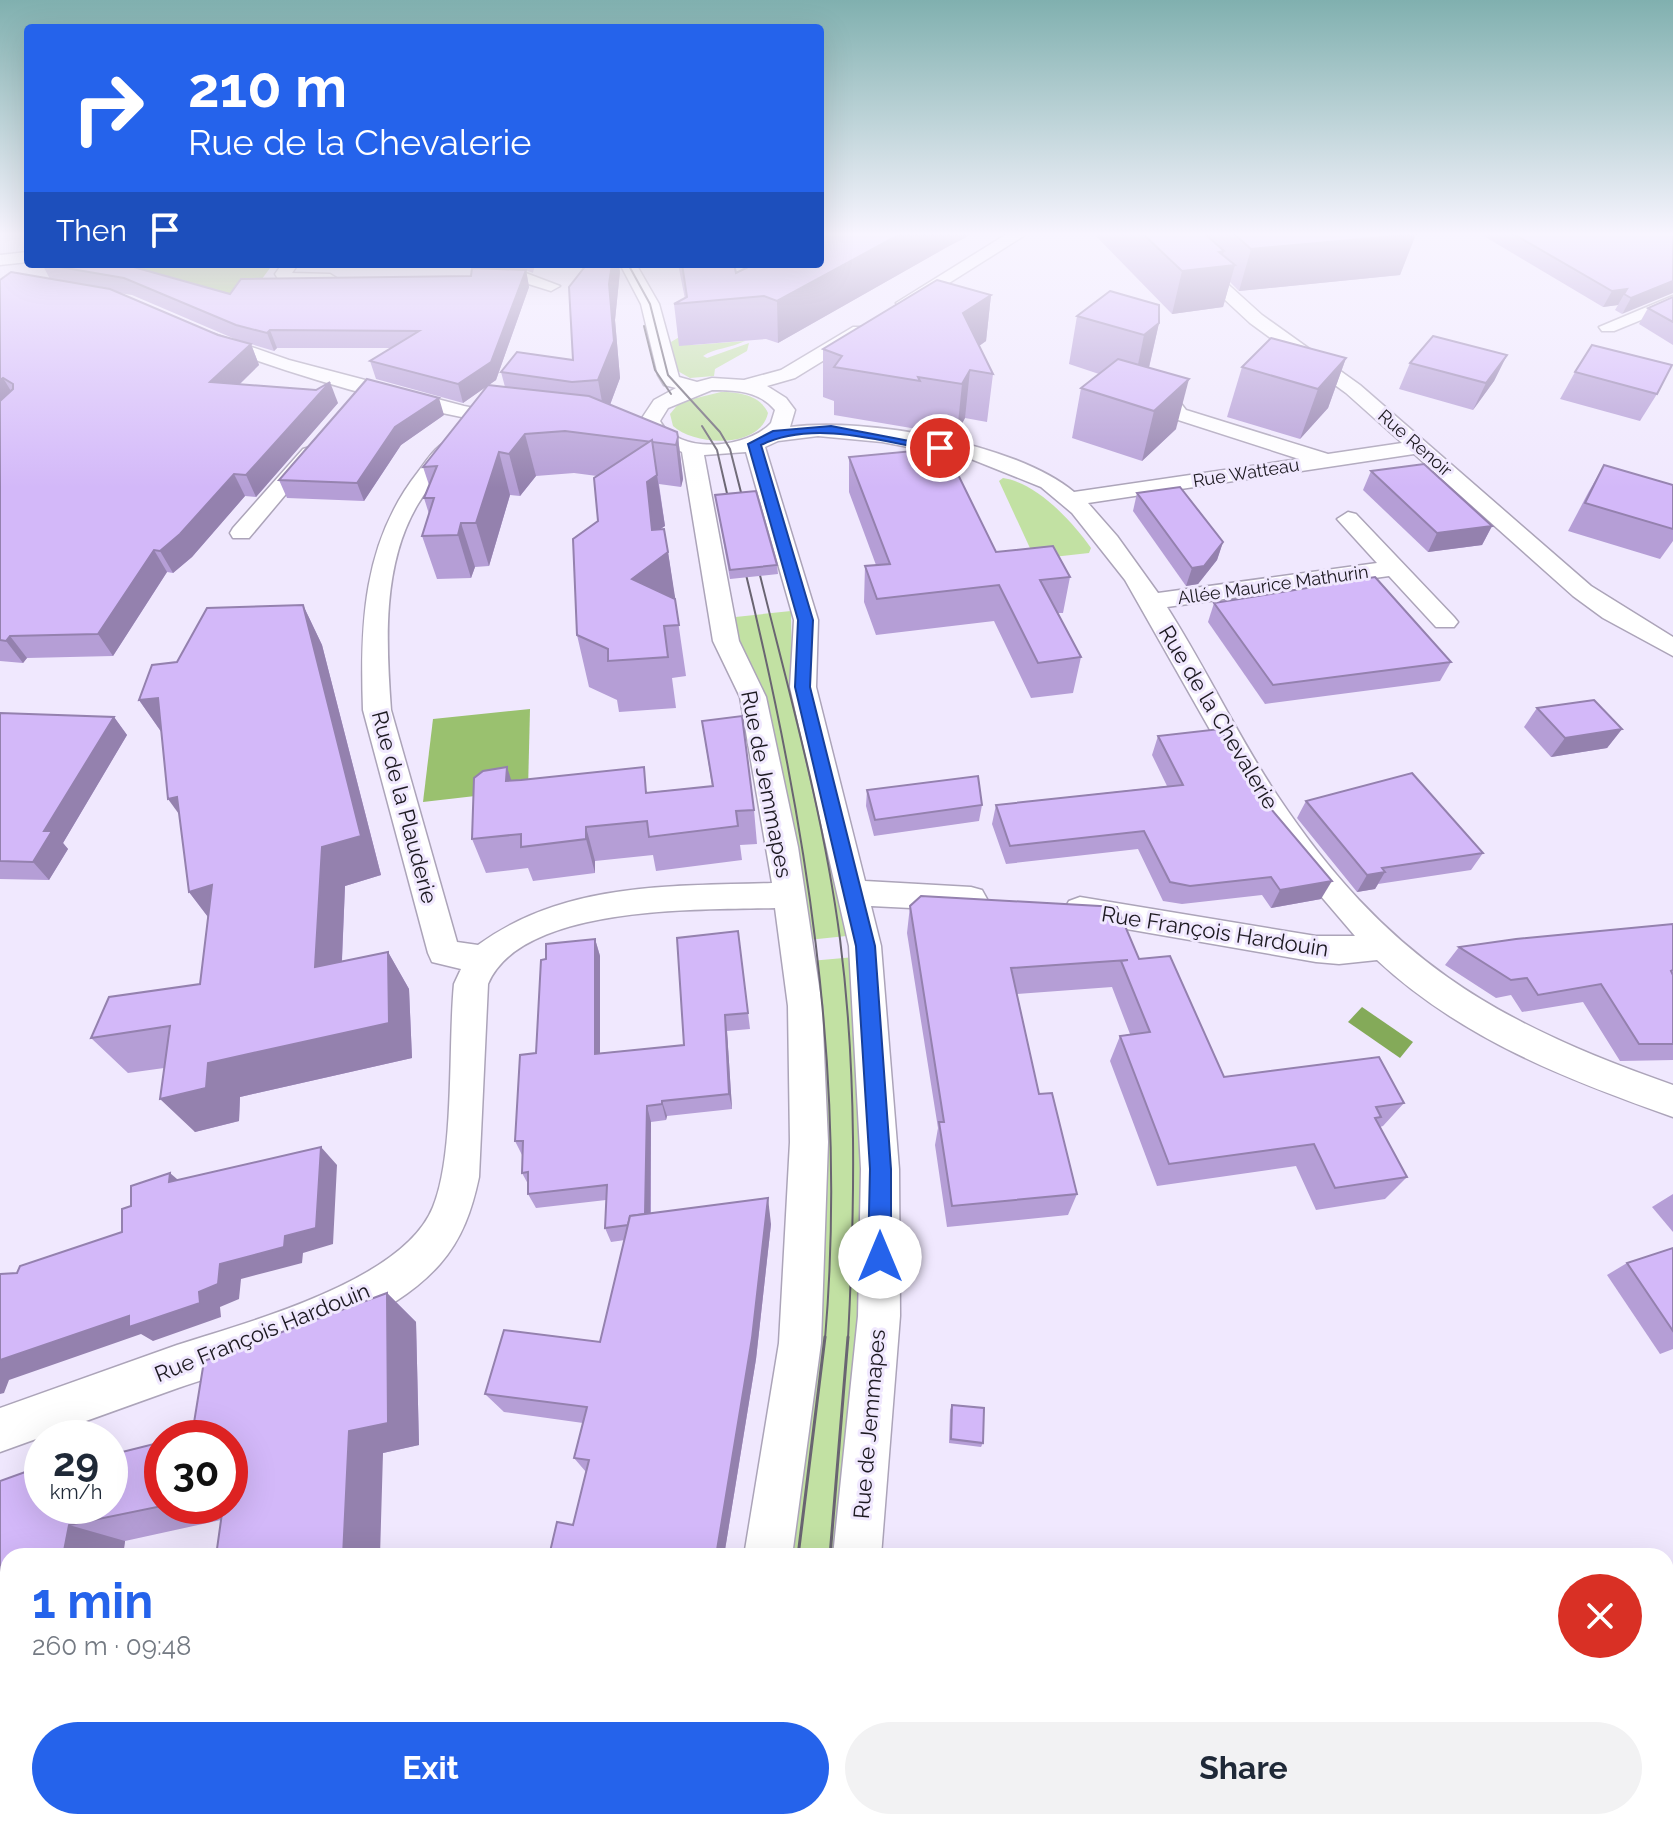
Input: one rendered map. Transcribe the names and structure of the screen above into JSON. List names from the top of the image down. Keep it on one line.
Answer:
{"streets":{"street":["Rue Renoir","Rue Watteau","Allée Maurice Mathurin","Rue de la Chevalerie","Rue de Jemmapes","Rue de la Plauderie","Rue François Hardouin"]},"crossings":[["Rue Renoir","Rue Watteau"],["Rue Watteau","Rue de la Chevalerie"],["Allée Maurice Mathurin","Rue de la Chevalerie"],["Rue de la Chevalerie","Rue de Jemmapes"],["Rue de la Chevalerie","Rue François Hardouin"],["Rue de la Plauderie","Rue François Hardouin"]],"page":{"turn":["210 m","Rue de la Chevalerie"],"then":"Then","speed":"29 km/h","limit":"30","heading":["1 min","260 m · 09:48"],"buttons":["Exit","Share"]}}
